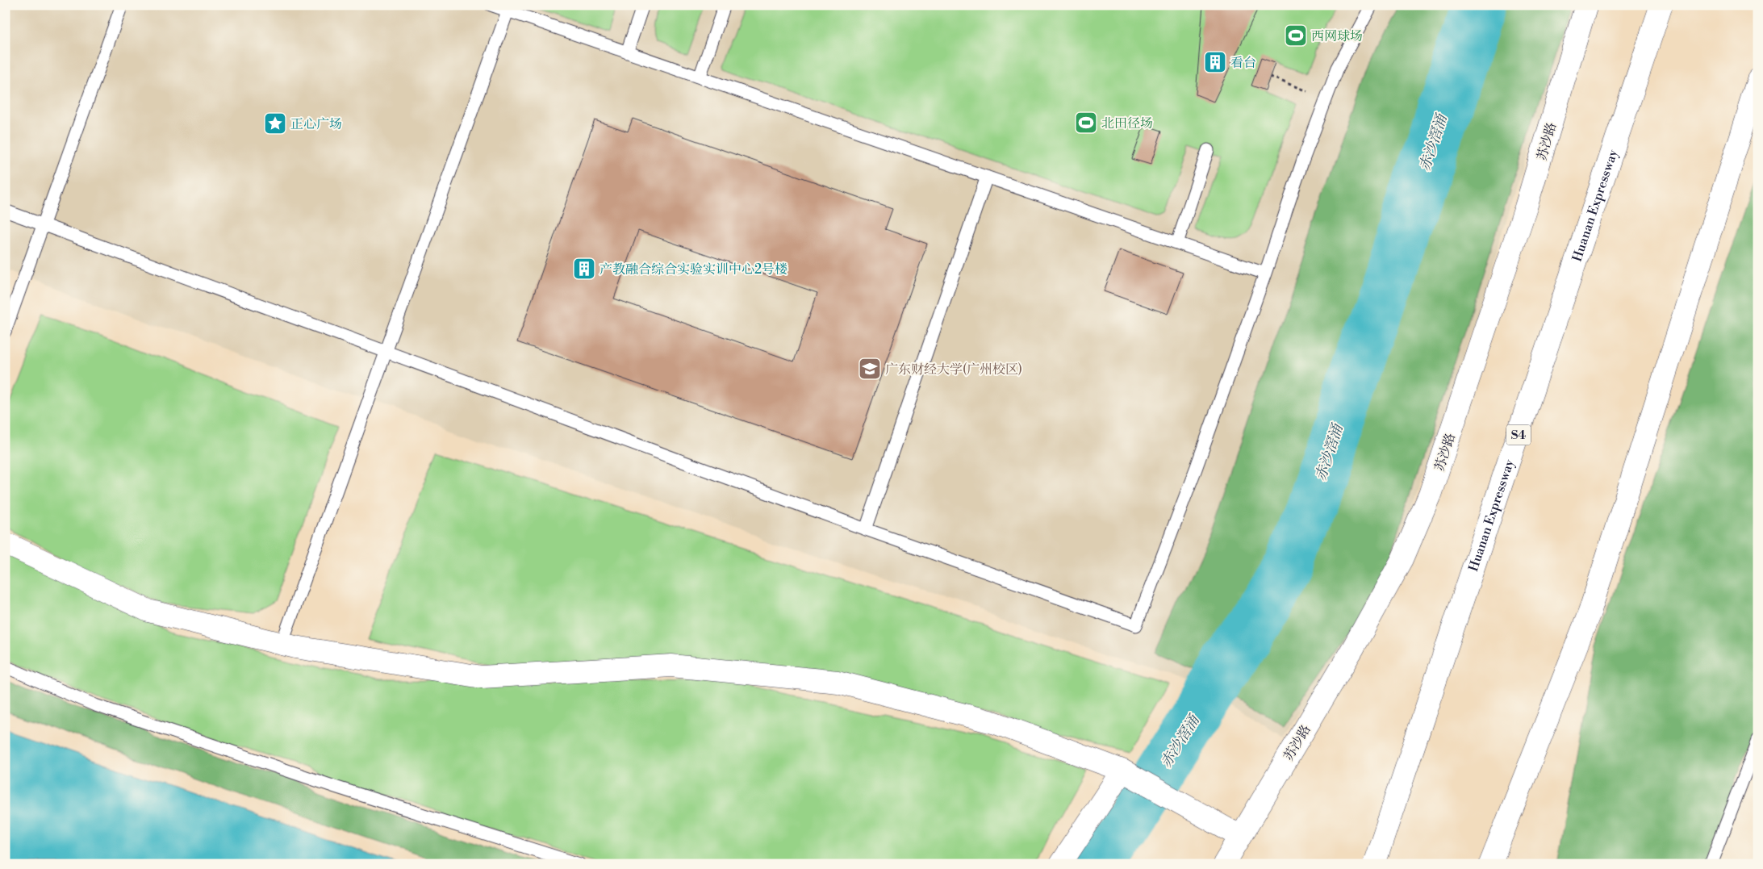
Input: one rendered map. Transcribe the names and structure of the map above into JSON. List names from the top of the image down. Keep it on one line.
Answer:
{"streets":{"main road":["苏沙路","Huanan Expressway","S4"]},"water":["赤沙滘涌"],"places":{"sports":["西网球场","北田径场"],"building":["看台","产教融合综合实验实训中心2号楼"],"place":["正心广场"],"school or university":["广东财经大学(广州校区)"]}}
